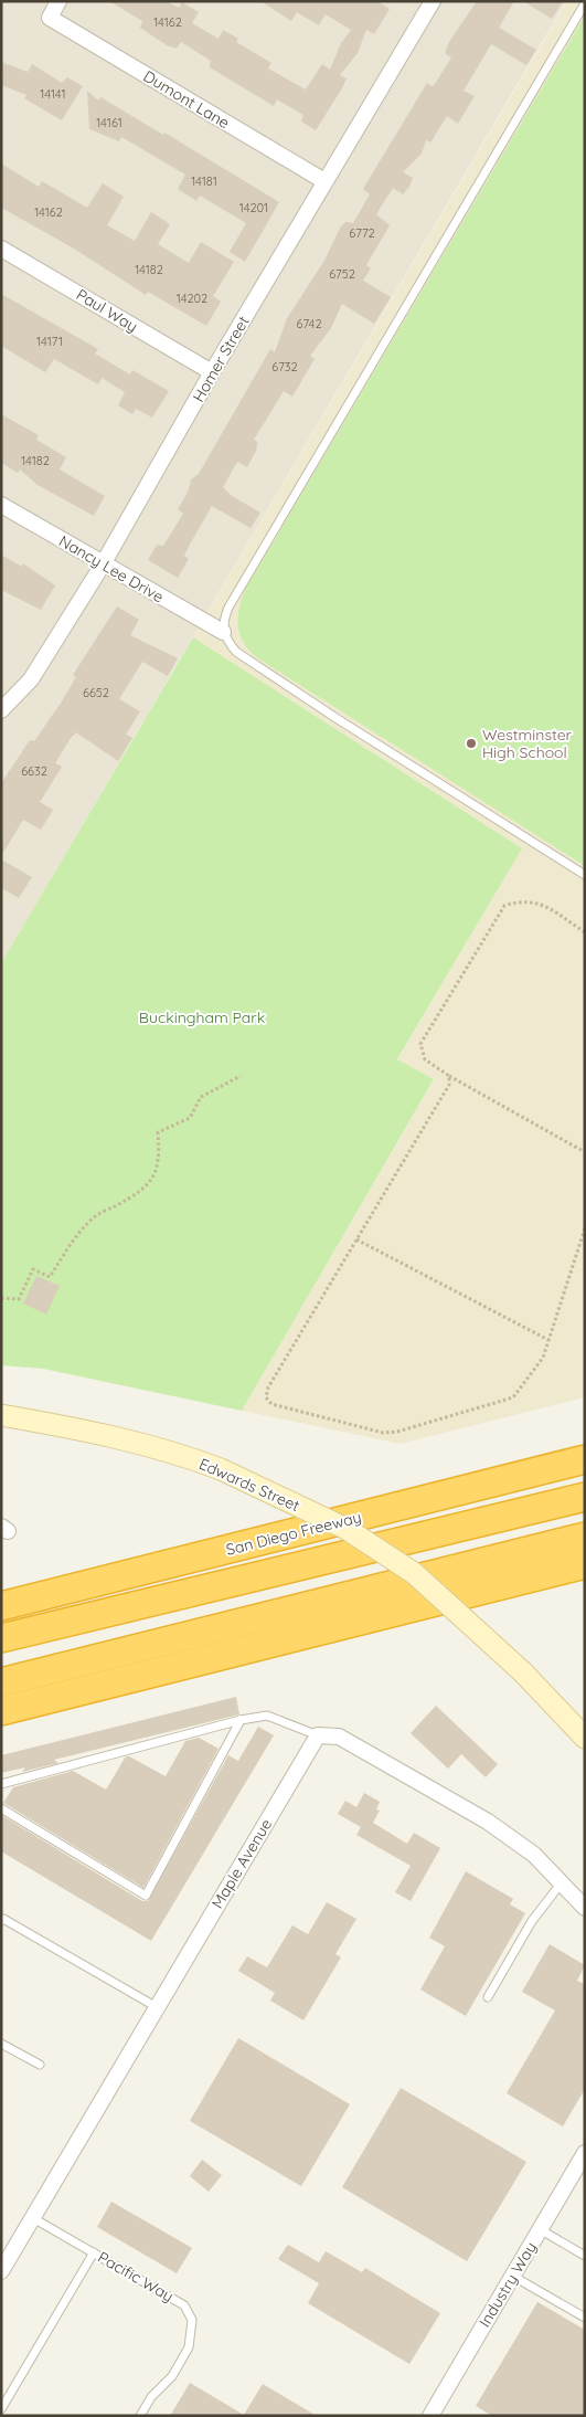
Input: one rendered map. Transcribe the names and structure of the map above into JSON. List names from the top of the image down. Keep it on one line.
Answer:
{"streets":{"highway":["San Diego Freeway"],"street":["Dumont Lane","Paul Way","Homer Street","Nancy Lee Drive","Edwards Street","Maple Avenue","Industry Way"],"lane":["Pacific Way"]},"crossings":[["Dumont Lane","Homer Street"],["Paul Way","Homer Street"],["Homer Street","Nancy Lee Drive"],["Maple Avenue","Pacific Way"]],"parks":["Buckingham Park"],"places":["Westminster High School"],"house_numbers":["14162","14141","14161","14181","14201","14162","6772","14182","6752","14202","6742","14171","6732","14182","6652","6632"]}
